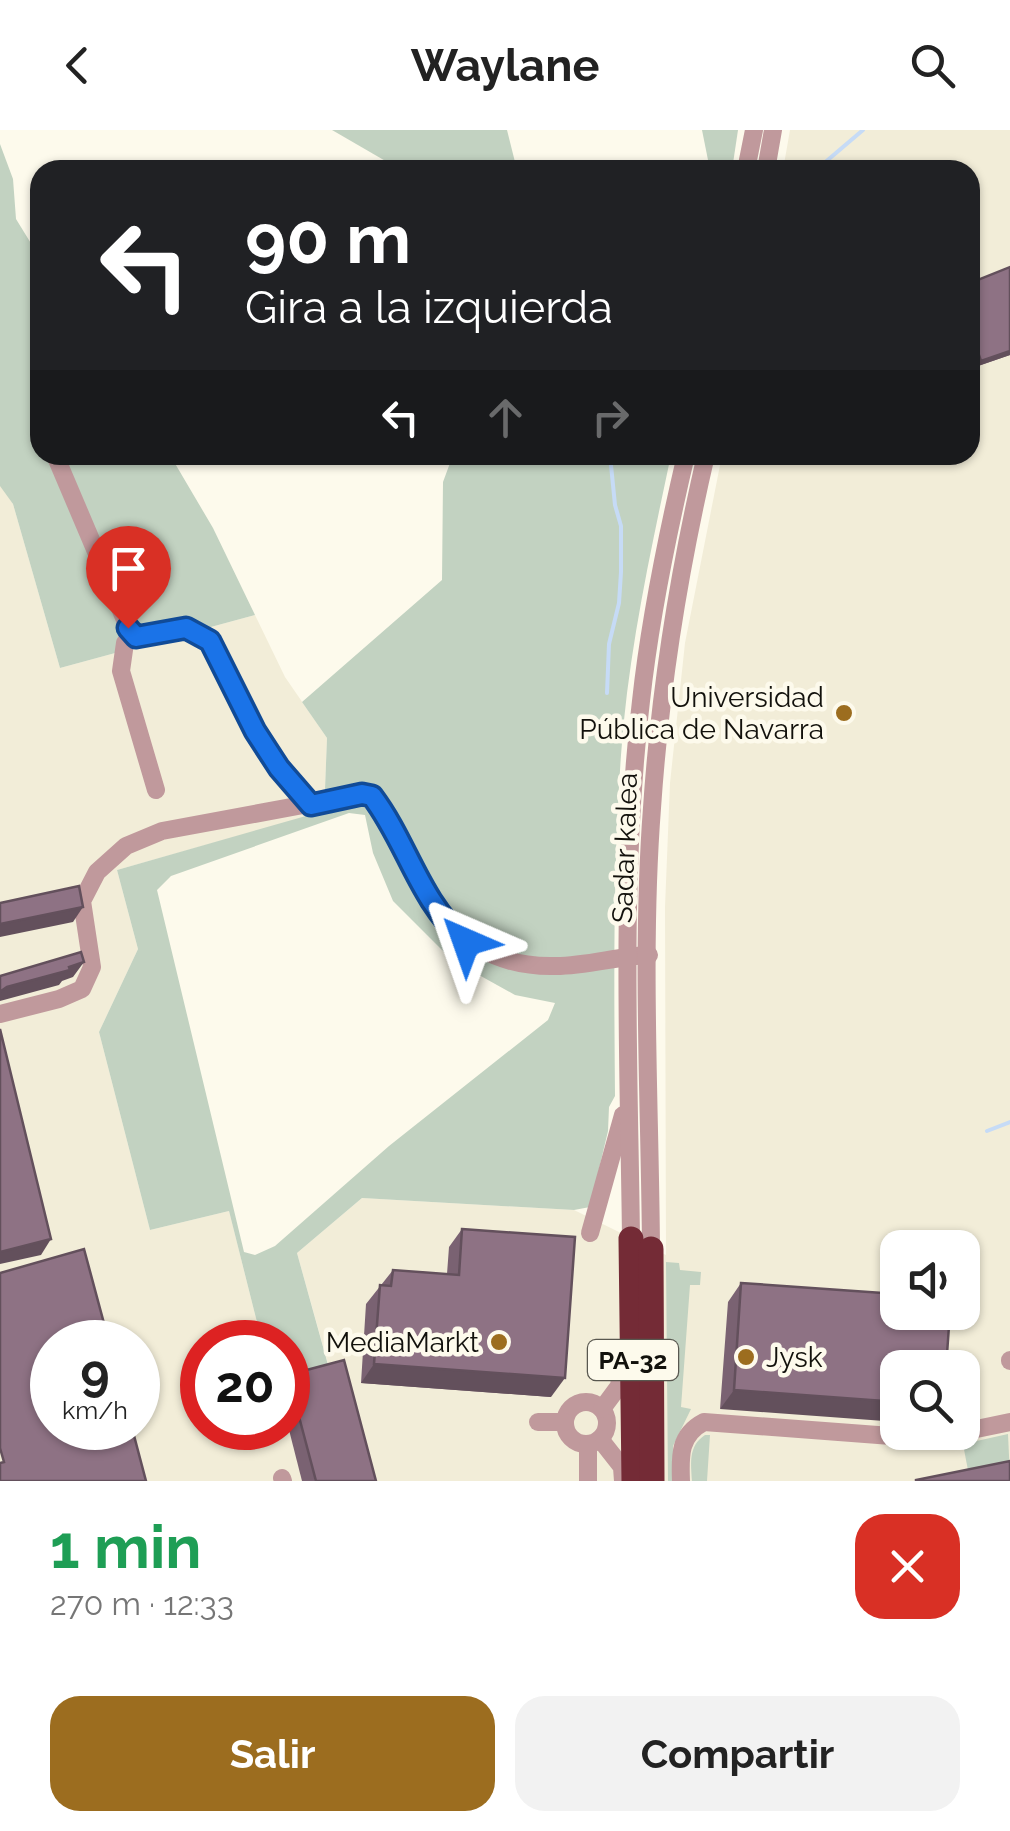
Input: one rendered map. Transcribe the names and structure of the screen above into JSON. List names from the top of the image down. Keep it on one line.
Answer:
{"streets":{"highway":["PA-32"],"street":["Sadar kalea"]},"crossings":[["Sadar kalea","PA-32"]],"places":["Universidad Pública de Navarra","MediaMarkt","Jysk"],"page":{"header":"Waylane","turn":["90 m","Gira a la izquierda"],"speed":"9 km/h","limit":"20","heading":["1 min","270 m · 12:33"],"buttons":["Salir","Compartir"]}}
